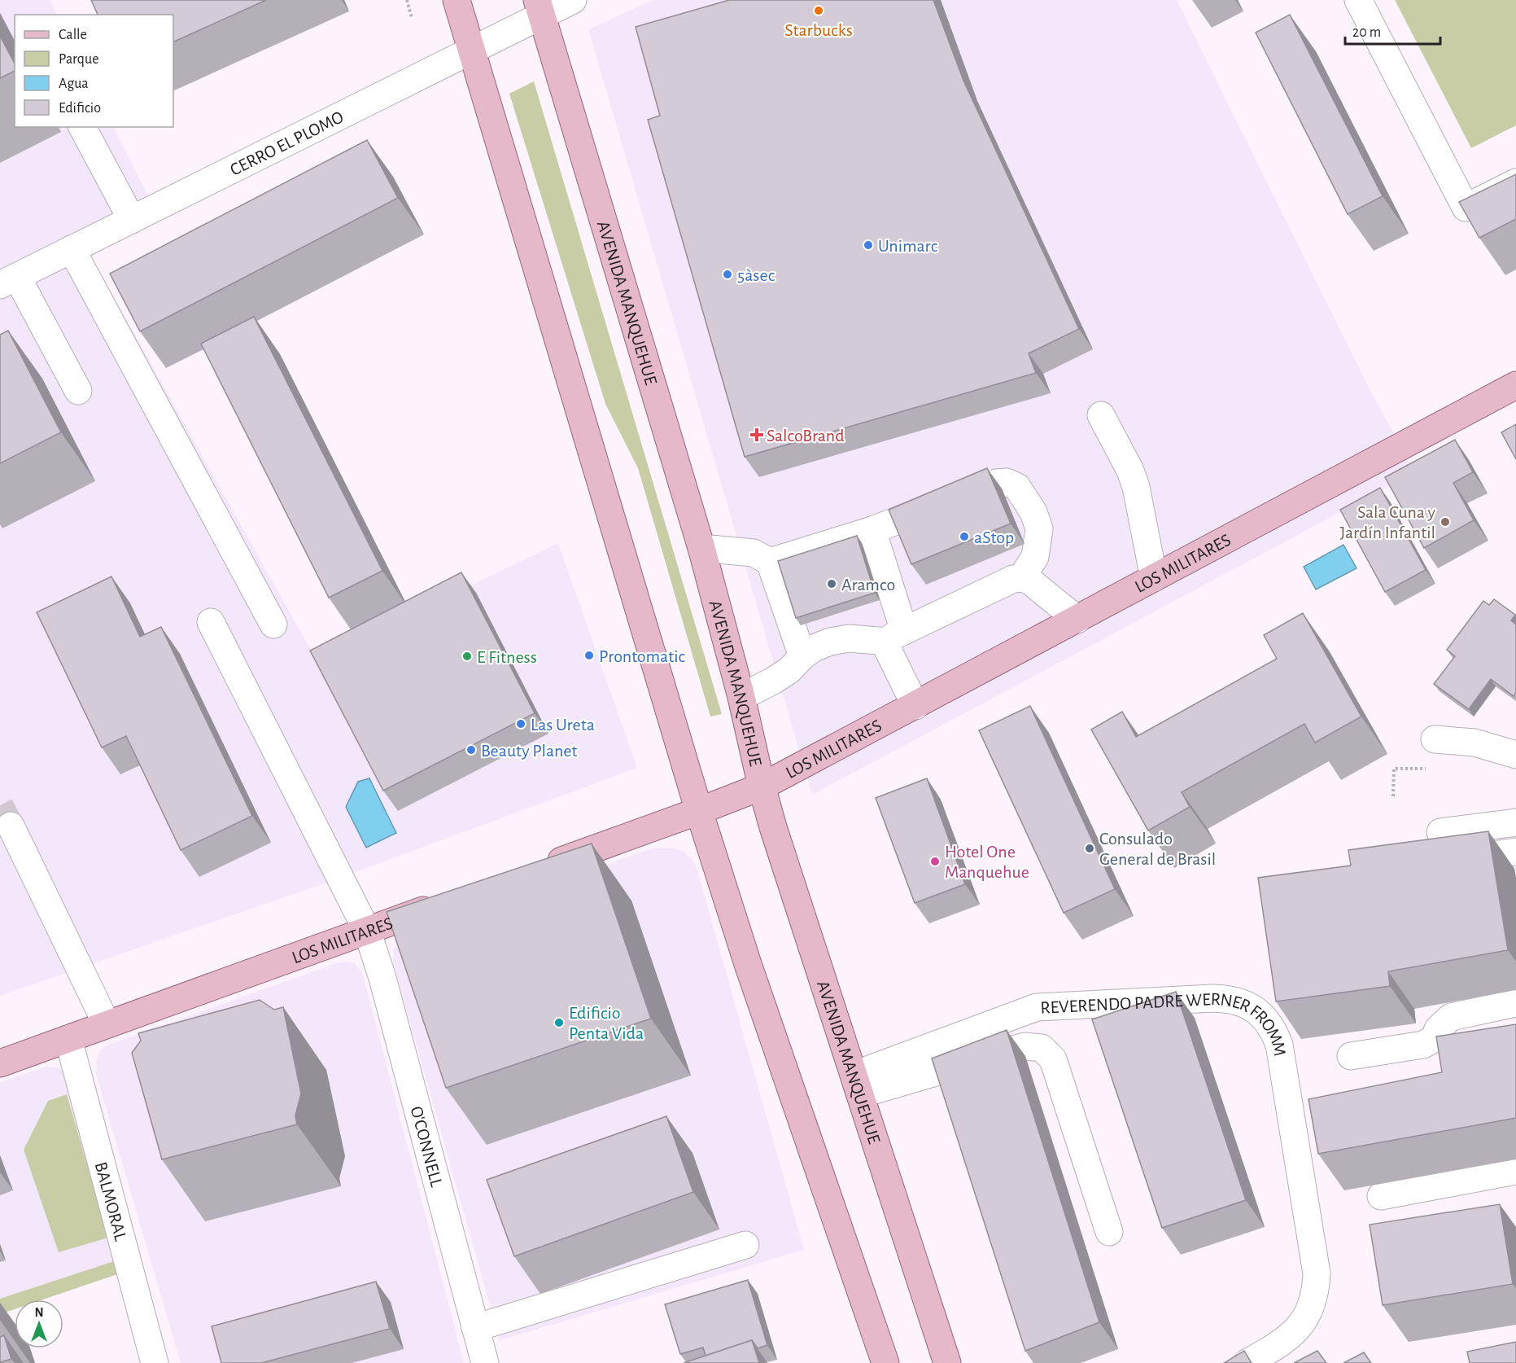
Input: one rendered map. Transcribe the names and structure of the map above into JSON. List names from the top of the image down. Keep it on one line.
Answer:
{"streets":{"main road":["AVENIDA MANQUEHUE","LOS MILITARES"],"street":["CERRO EL PLOMO","REVERENDO PADRE WERNER FROMM","O'CONNELL","BALMORAL"]},"crossings":[["CERRO EL PLOMO","AVENIDA MANQUEHUE"],["AVENIDA MANQUEHUE","LOS MILITARES"],["AVENIDA MANQUEHUE","REVERENDO PADRE WERNER FROMM"],["LOS MILITARES","O'CONNELL"],["LOS MILITARES","BALMORAL"]],"places":{"other":["Starbucks","Unimarc","5àsec","Sala Cuna y Jardín Infantil","aStop","Aramco","Prontomatic","E Fitness","Las Ureta","Beauty Planet","Consulado General de Brasil","Hotel One Manquehue","Edificio Penta Vida"],"health":["SalcoBrand"]},"legend":["Calle","Parque","Agua","Edificio"],"scale_bar":"20 m","north":"top"}
